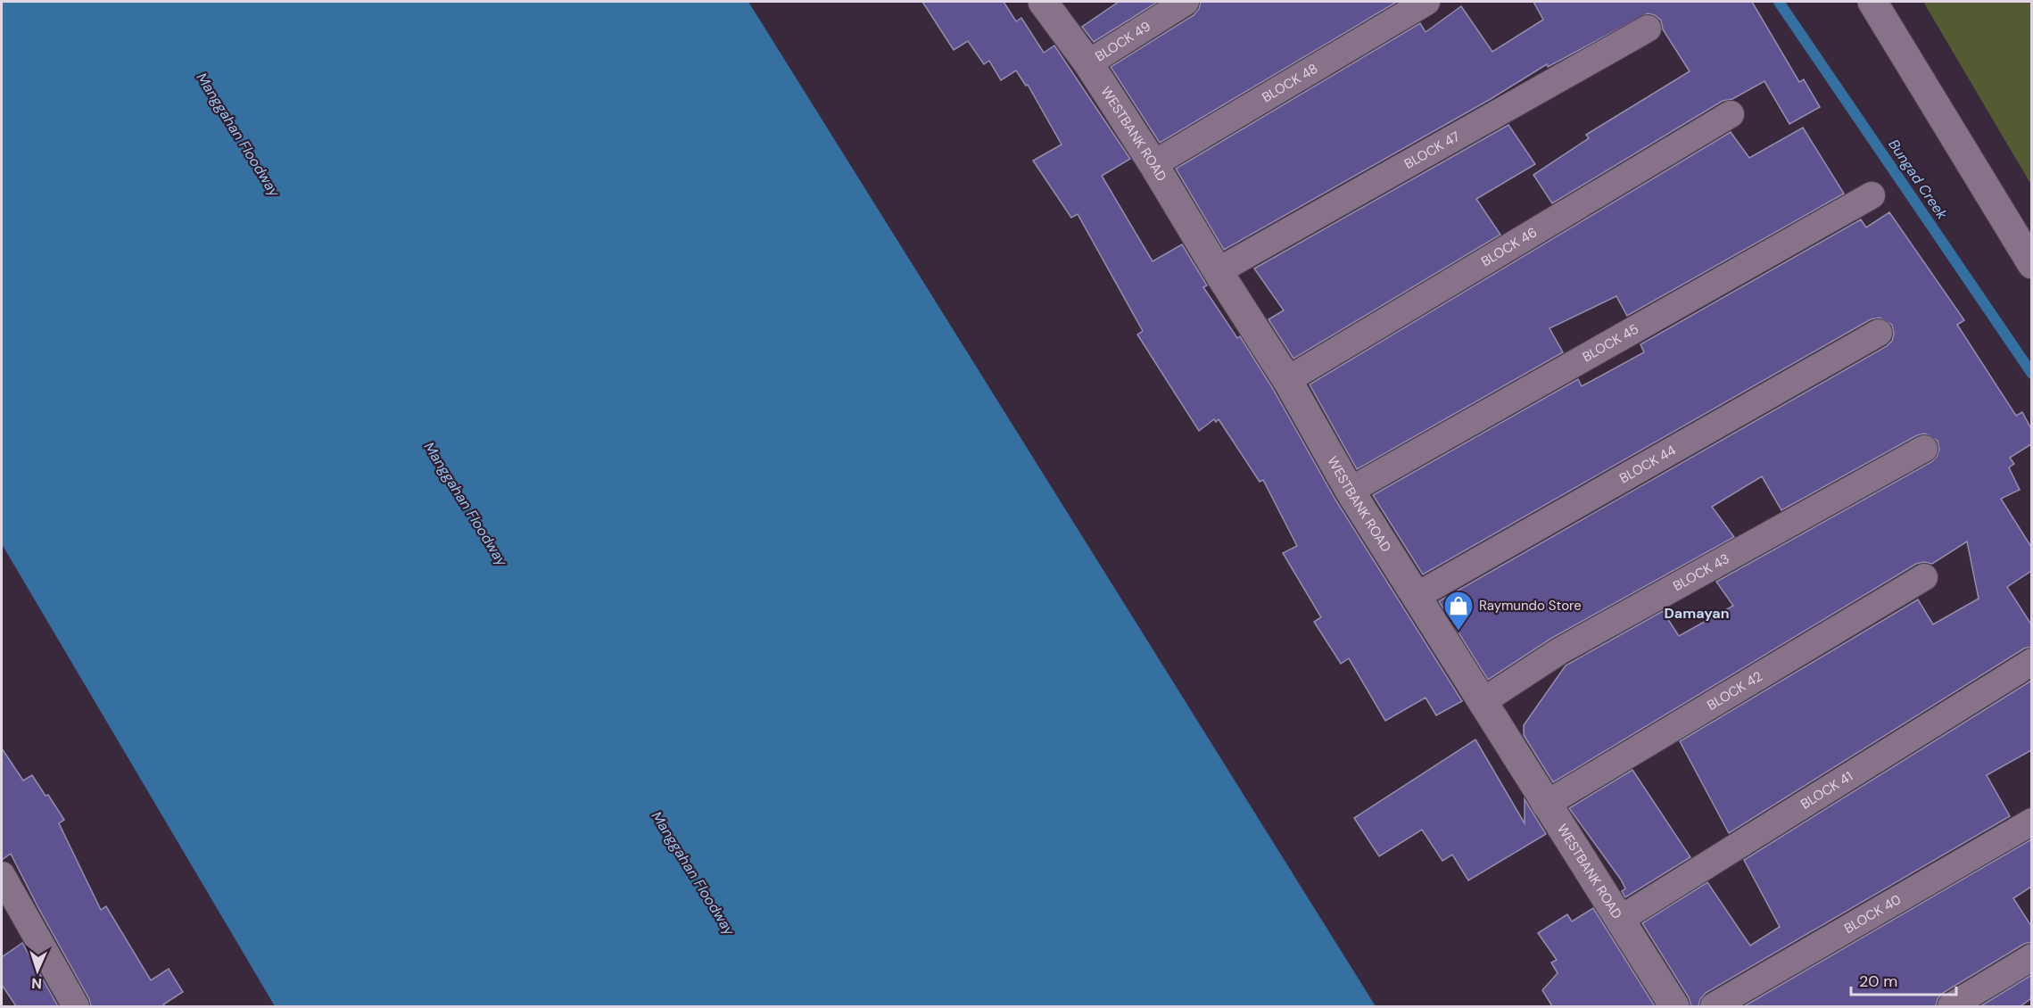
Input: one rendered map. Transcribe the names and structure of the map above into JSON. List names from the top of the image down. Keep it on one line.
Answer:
{"streets":{"street":["BLOCK 49","BLOCK 48","WESTBANK ROAD","BLOCK 47","BLOCK 46","BLOCK 45","BLOCK 44","BLOCK 43","BLOCK 42","BLOCK 41","BLOCK 40"]},"crossings":[["BLOCK 49","WESTBANK ROAD"],["BLOCK 48","WESTBANK ROAD"],["WESTBANK ROAD","BLOCK 47"],["WESTBANK ROAD","BLOCK 46"],["WESTBANK ROAD","BLOCK 45"],["WESTBANK ROAD","BLOCK 44"],["WESTBANK ROAD","BLOCK 43"],["WESTBANK ROAD","BLOCK 42"],["WESTBANK ROAD","BLOCK 41"]],"districts":["Damayan"],"water":["Manggahan Floodway","Bungad Creek"],"places":{"shop":["Raymundo Store"]},"scale_bar":"20 m","north":"bottom"}
